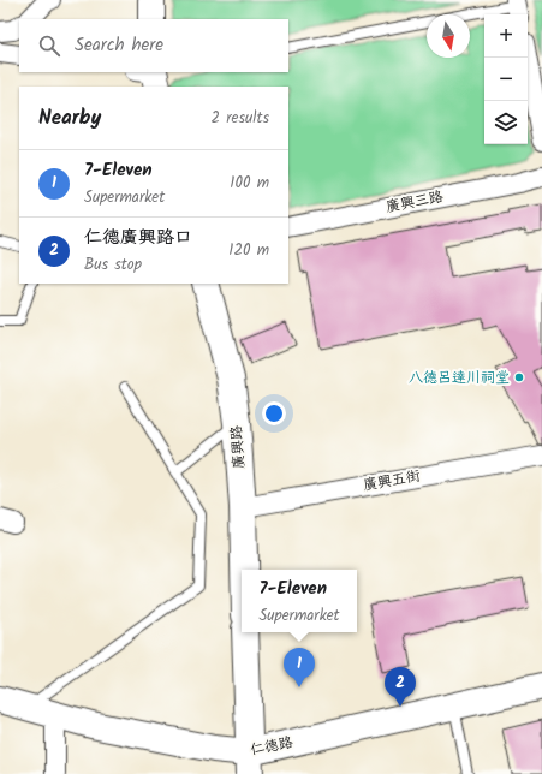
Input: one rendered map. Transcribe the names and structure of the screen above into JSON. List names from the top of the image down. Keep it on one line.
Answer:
{"streets":{"street":["廣興三路","廣興路","廣興五街","仁德路"]},"crossings":[["廣興路","廣興五街"]],"places":["八德呂達川祠堂"],"north":"bottom","page":{"map_buttons":["+","−"],"search":"Search here","heading":["Nearby","2 results"],"list":[{"mark":"1","name":"7-Eleven","note":"Supermarket","value":"100 m"},{"mark":"2","name":"仁德廣興路口","note":"Bus stop","value":"120 m"}],"popup":["7-Eleven","Supermarket"],"pins":["1","2"]}}
